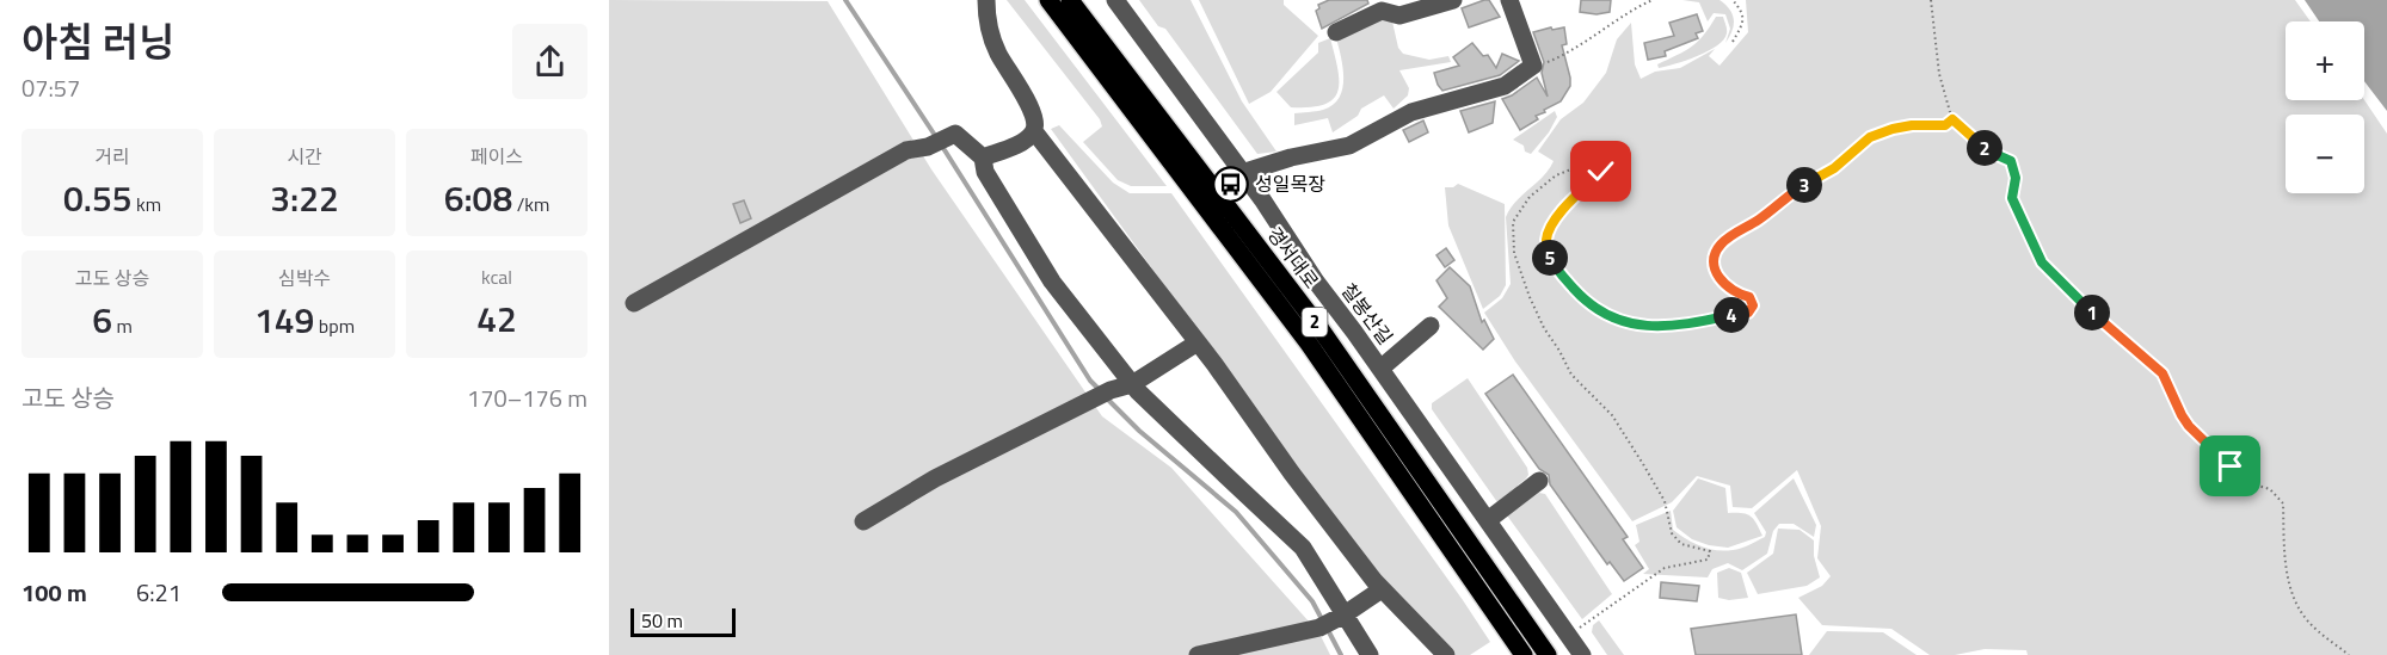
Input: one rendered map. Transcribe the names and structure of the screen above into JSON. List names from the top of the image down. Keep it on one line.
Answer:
{"streets":{"main road":["경서대로","2"],"street":["칠봉산길"]},"places":{"bus stop":["성일목장"]},"scale_bar":"50 m","page":{"heading":["아침 러닝","07:57"],"map_buttons":["+","−"],"stats":[["거리","0.55 km"],["시간","3:22"],["페이스","6:08 /km"],["고도 상승","6 m"],["심박수","149 bpm"],["kcal","42"]],"pins":["2","3","5","1","4"],"chart":["고도 상승","170–176 m"],"list":[{"name":"100 m","note":"6:21"}],"scale":"50 m"}}
